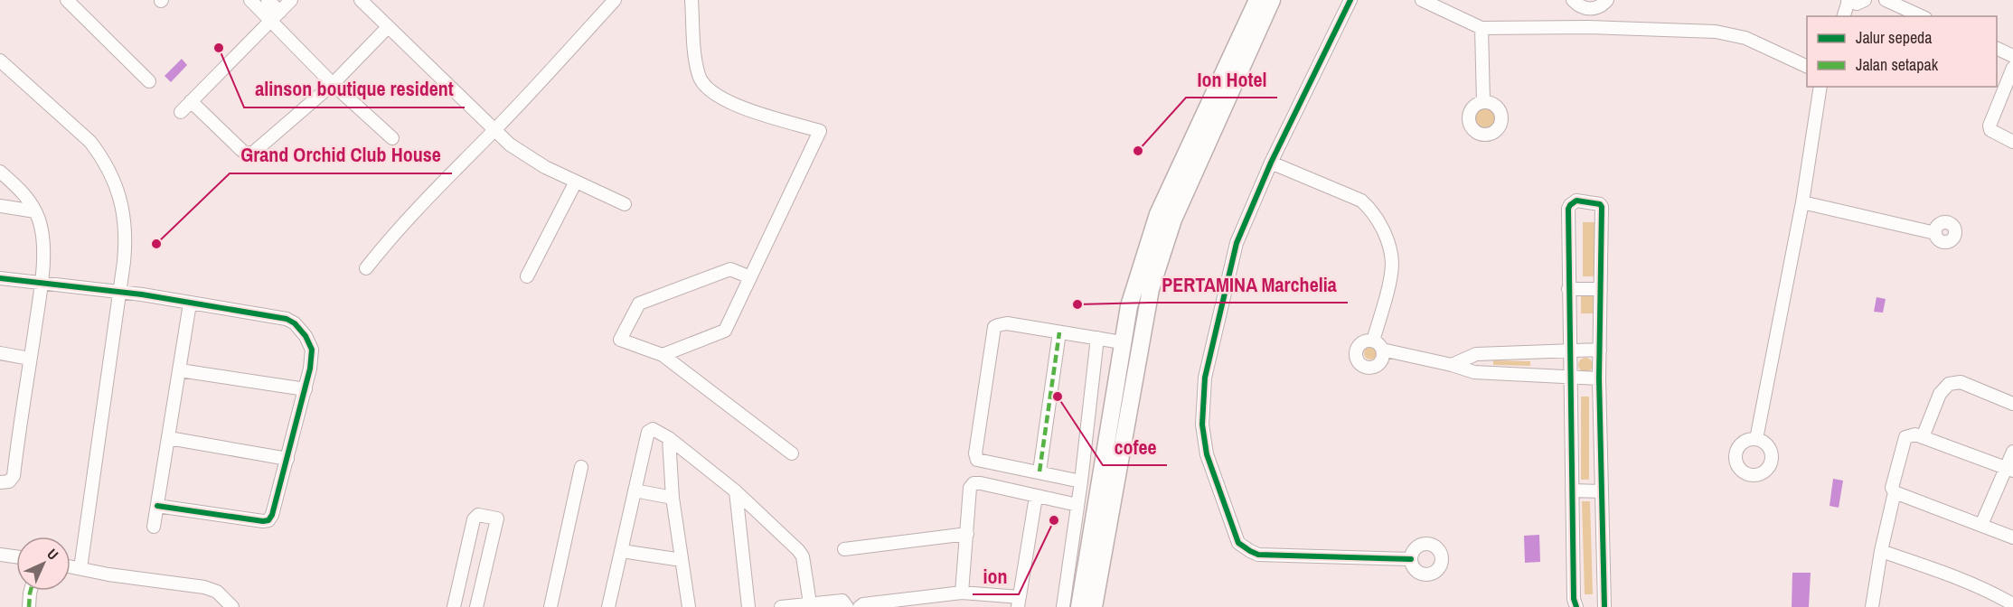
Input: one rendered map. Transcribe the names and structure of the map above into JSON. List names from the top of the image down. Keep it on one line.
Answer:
{"places":["alinson boutique resident","Ion Hotel","Grand Orchid Club House","PERTAMINA Marchelia","cofee","ion"],"legend":["Jalur sepeda","Jalan setapak"],"north":"top right"}
